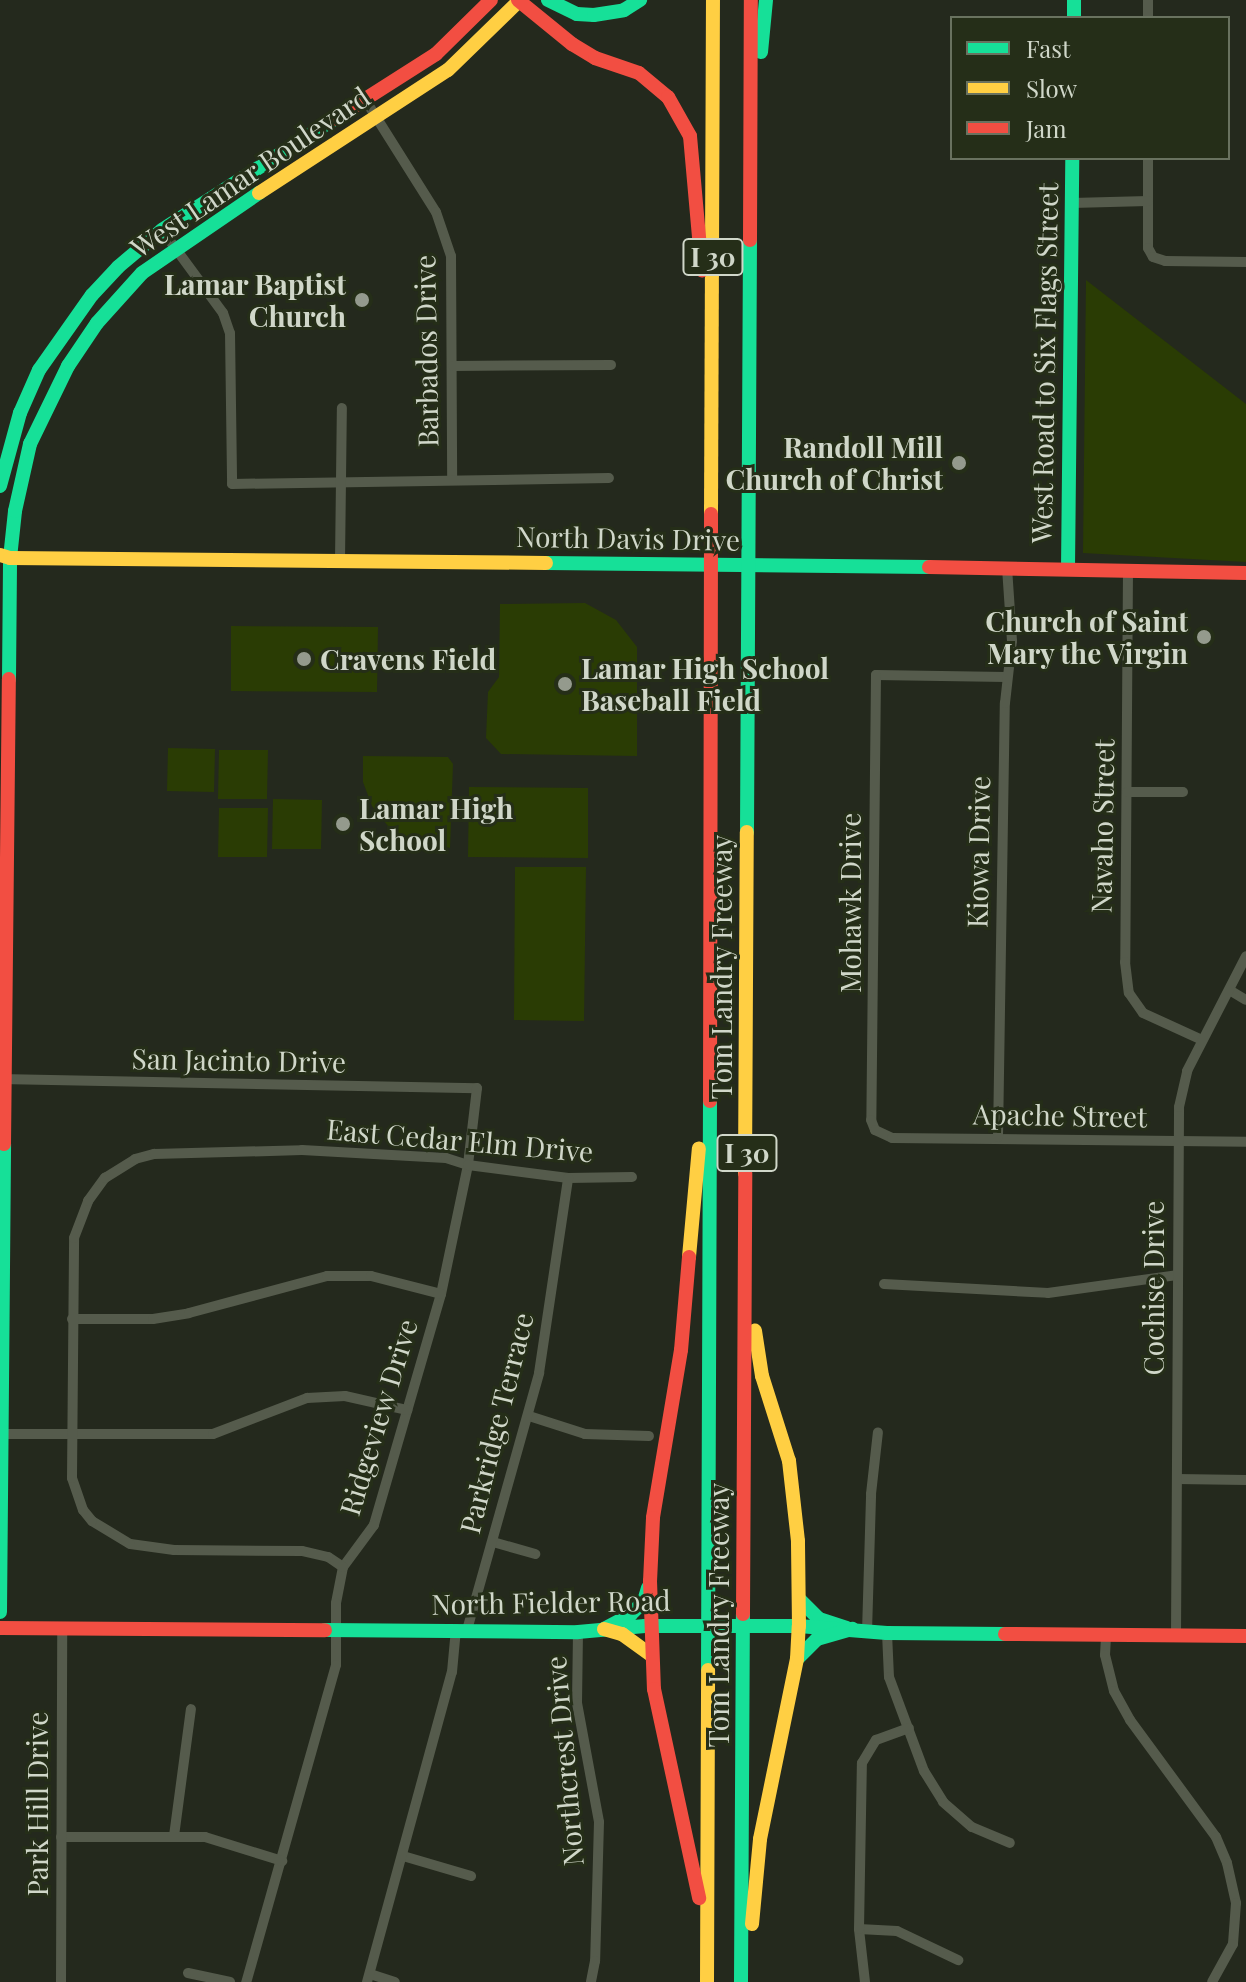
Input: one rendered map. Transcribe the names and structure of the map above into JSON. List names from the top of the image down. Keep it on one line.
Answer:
{"streets":{"main road":["West Lamar Boulevard","I 30","West Road to Six Flags Street","North Davis Drive","Tom Landry Freeway","North Fielder Road"],"street":["Barbados Drive","Navaho Street","Kiowa Drive","Mohawk Drive","San Jacinto Drive","Apache Street","East Cedar Elm Drive","Cochise Drive","Ridgeview Drive","Parkridge Terrace","Northcrest Drive","Park Hill Drive"]},"crossings":[["West Lamar Boulevard","Barbados Drive"],["West Lamar Boulevard","North Davis Drive"],["West Lamar Boulevard","San Jacinto Drive"],["West Road to Six Flags Street","North Davis Drive"],["North Davis Drive","Navaho Street"],["North Davis Drive","Kiowa Drive"],["Navaho Street","Cochise Drive"],["Kiowa Drive","Mohawk Drive"],["Kiowa Drive","Apache Street"],["Mohawk Drive","Apache Street"],["San Jacinto Drive","Ridgeview Drive"],["Apache Street","Cochise Drive"],["East Cedar Elm Drive","Ridgeview Drive"],["East Cedar Elm Drive","Parkridge Terrace"],["Cochise Drive","North Fielder Road"],["Parkridge Terrace","North Fielder Road"],["North Fielder Road","Northcrest Drive"],["North Fielder Road","Park Hill Drive"]],"places":["Lamar Baptist Church","Randoll Mill Church of Christ","Church of Saint Mary the Virgin","Cravens Field","Lamar High School Baseball Field","Lamar High School"],"legend":["Fast","Slow","Jam"]}
